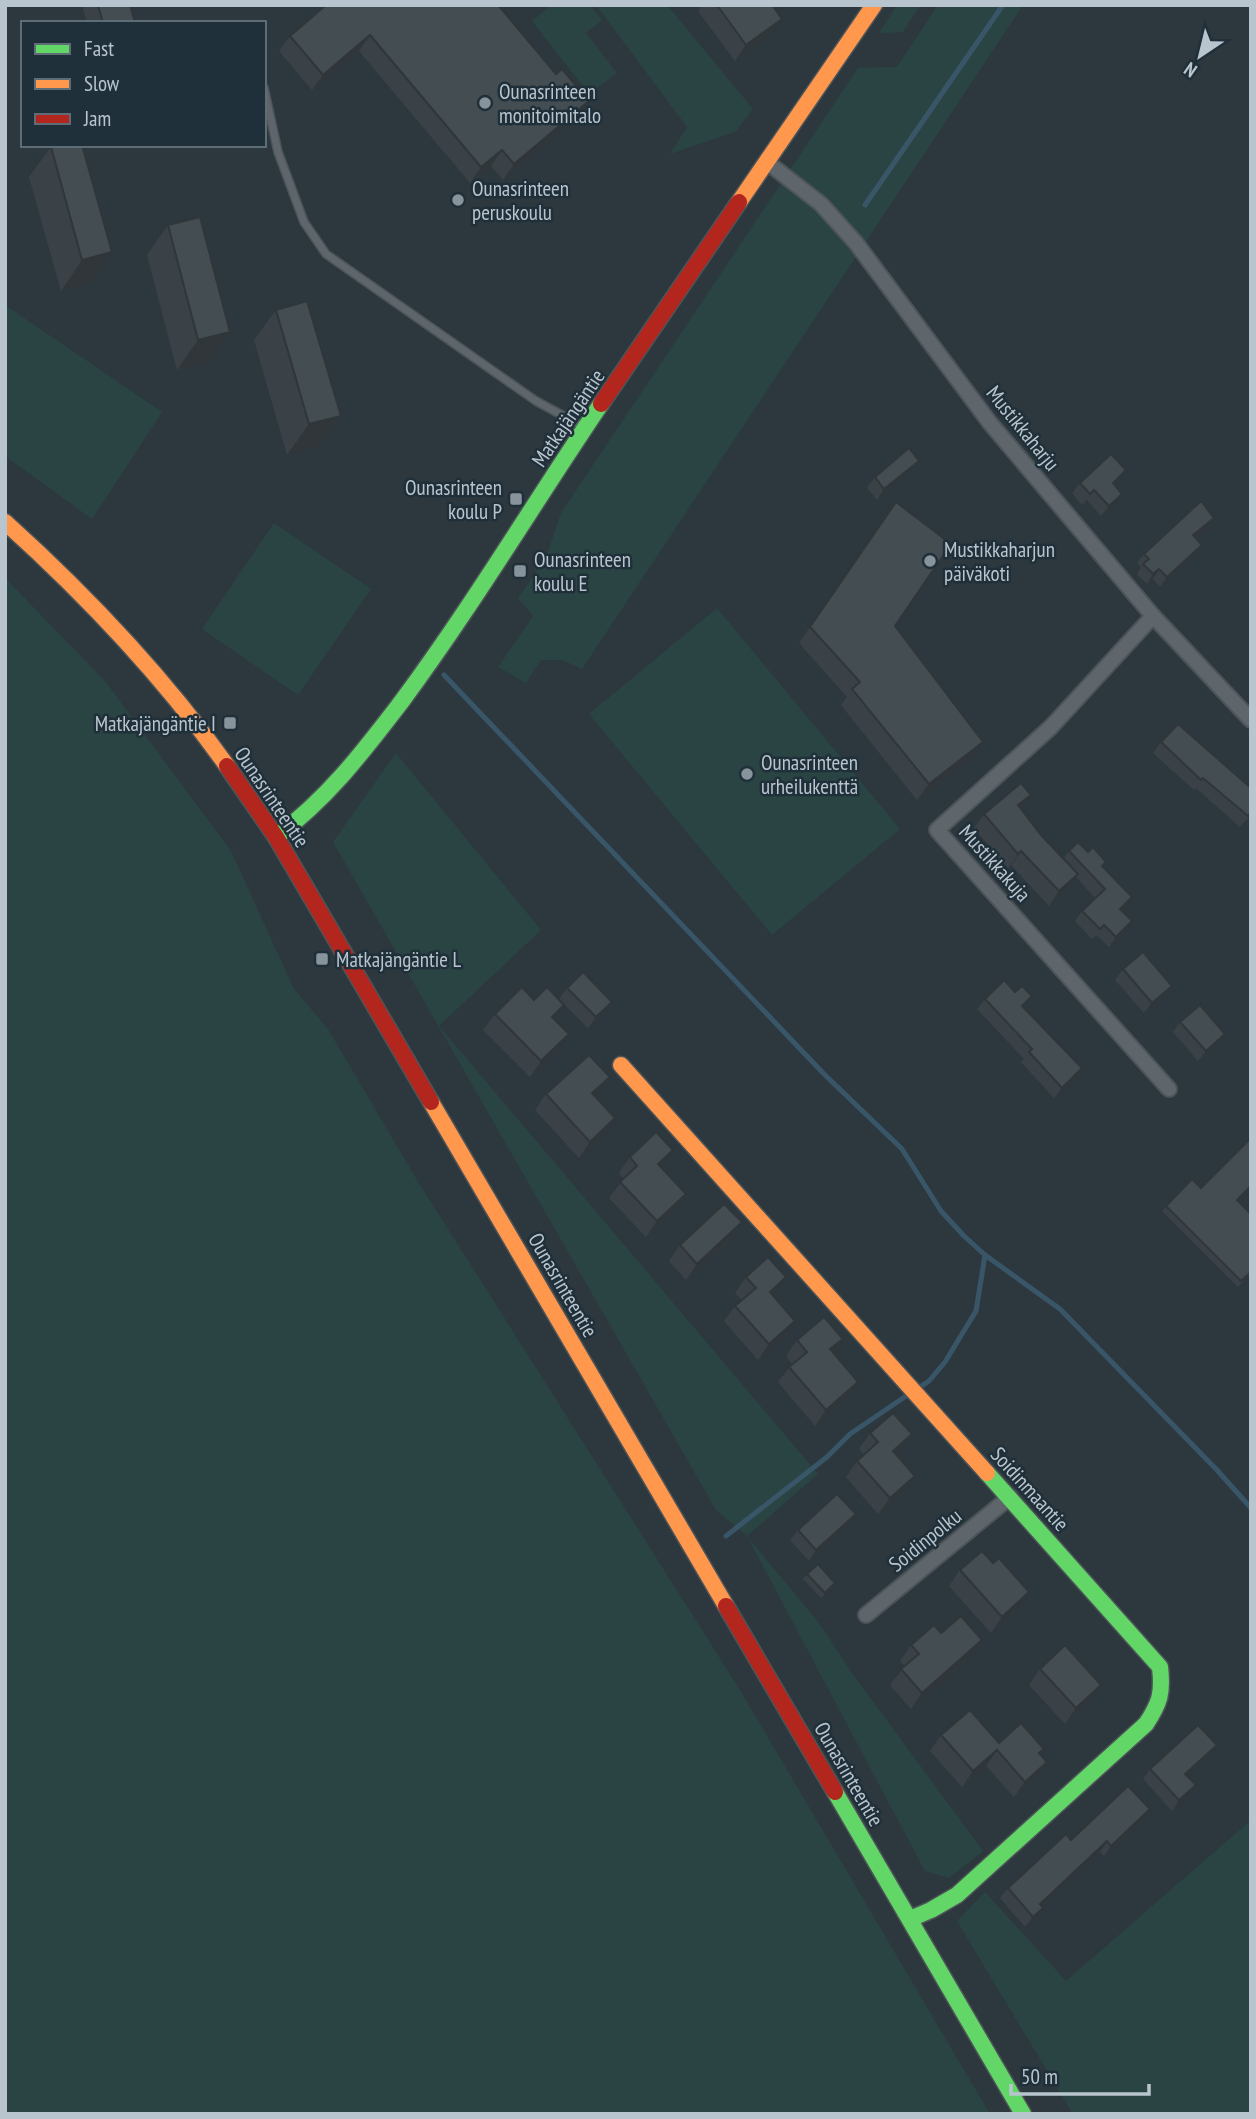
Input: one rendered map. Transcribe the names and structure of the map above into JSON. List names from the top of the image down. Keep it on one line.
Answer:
{"streets":{"street":["Matkajängäntie","Mustikkaharju","Ounasrinteentie","Mustikkakuja","Soidinmaantie","Soidinpolku"]},"crossings":[["Matkajängäntie","Mustikkaharju"],["Matkajängäntie","Ounasrinteentie"],["Mustikkaharju","Mustikkakuja"],["Ounasrinteentie","Soidinmaantie"],["Soidinmaantie","Soidinpolku"]],"places":{"other":["Ounasrinteen monitoimitalo","Ounasrinteen peruskoulu","Mustikkaharjun päiväkoti","Ounasrinteen urheilukenttä"],"transit":["Ounasrinteen koulu P","Ounasrinteen koulu E","Matkajängäntie I","Matkajängäntie L"]},"legend":["Fast","Slow","Jam"],"scale_bar":"50 m","north":"bottom left"}
